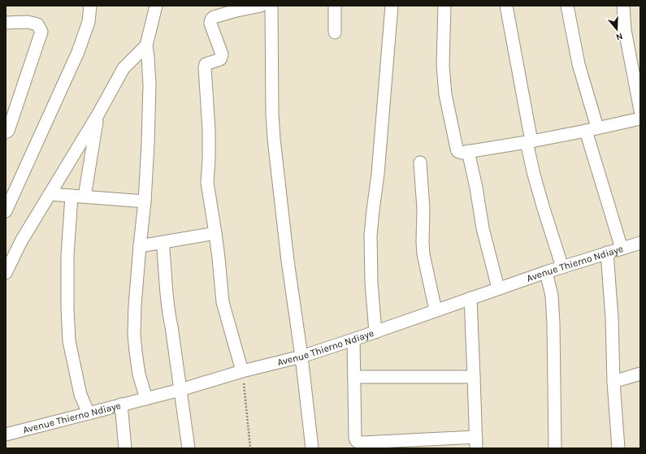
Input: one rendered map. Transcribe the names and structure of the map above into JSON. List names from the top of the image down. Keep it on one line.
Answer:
{"streets":{"street":["Avenue Thierno Ndiaye"]},"north":"bottom"}
